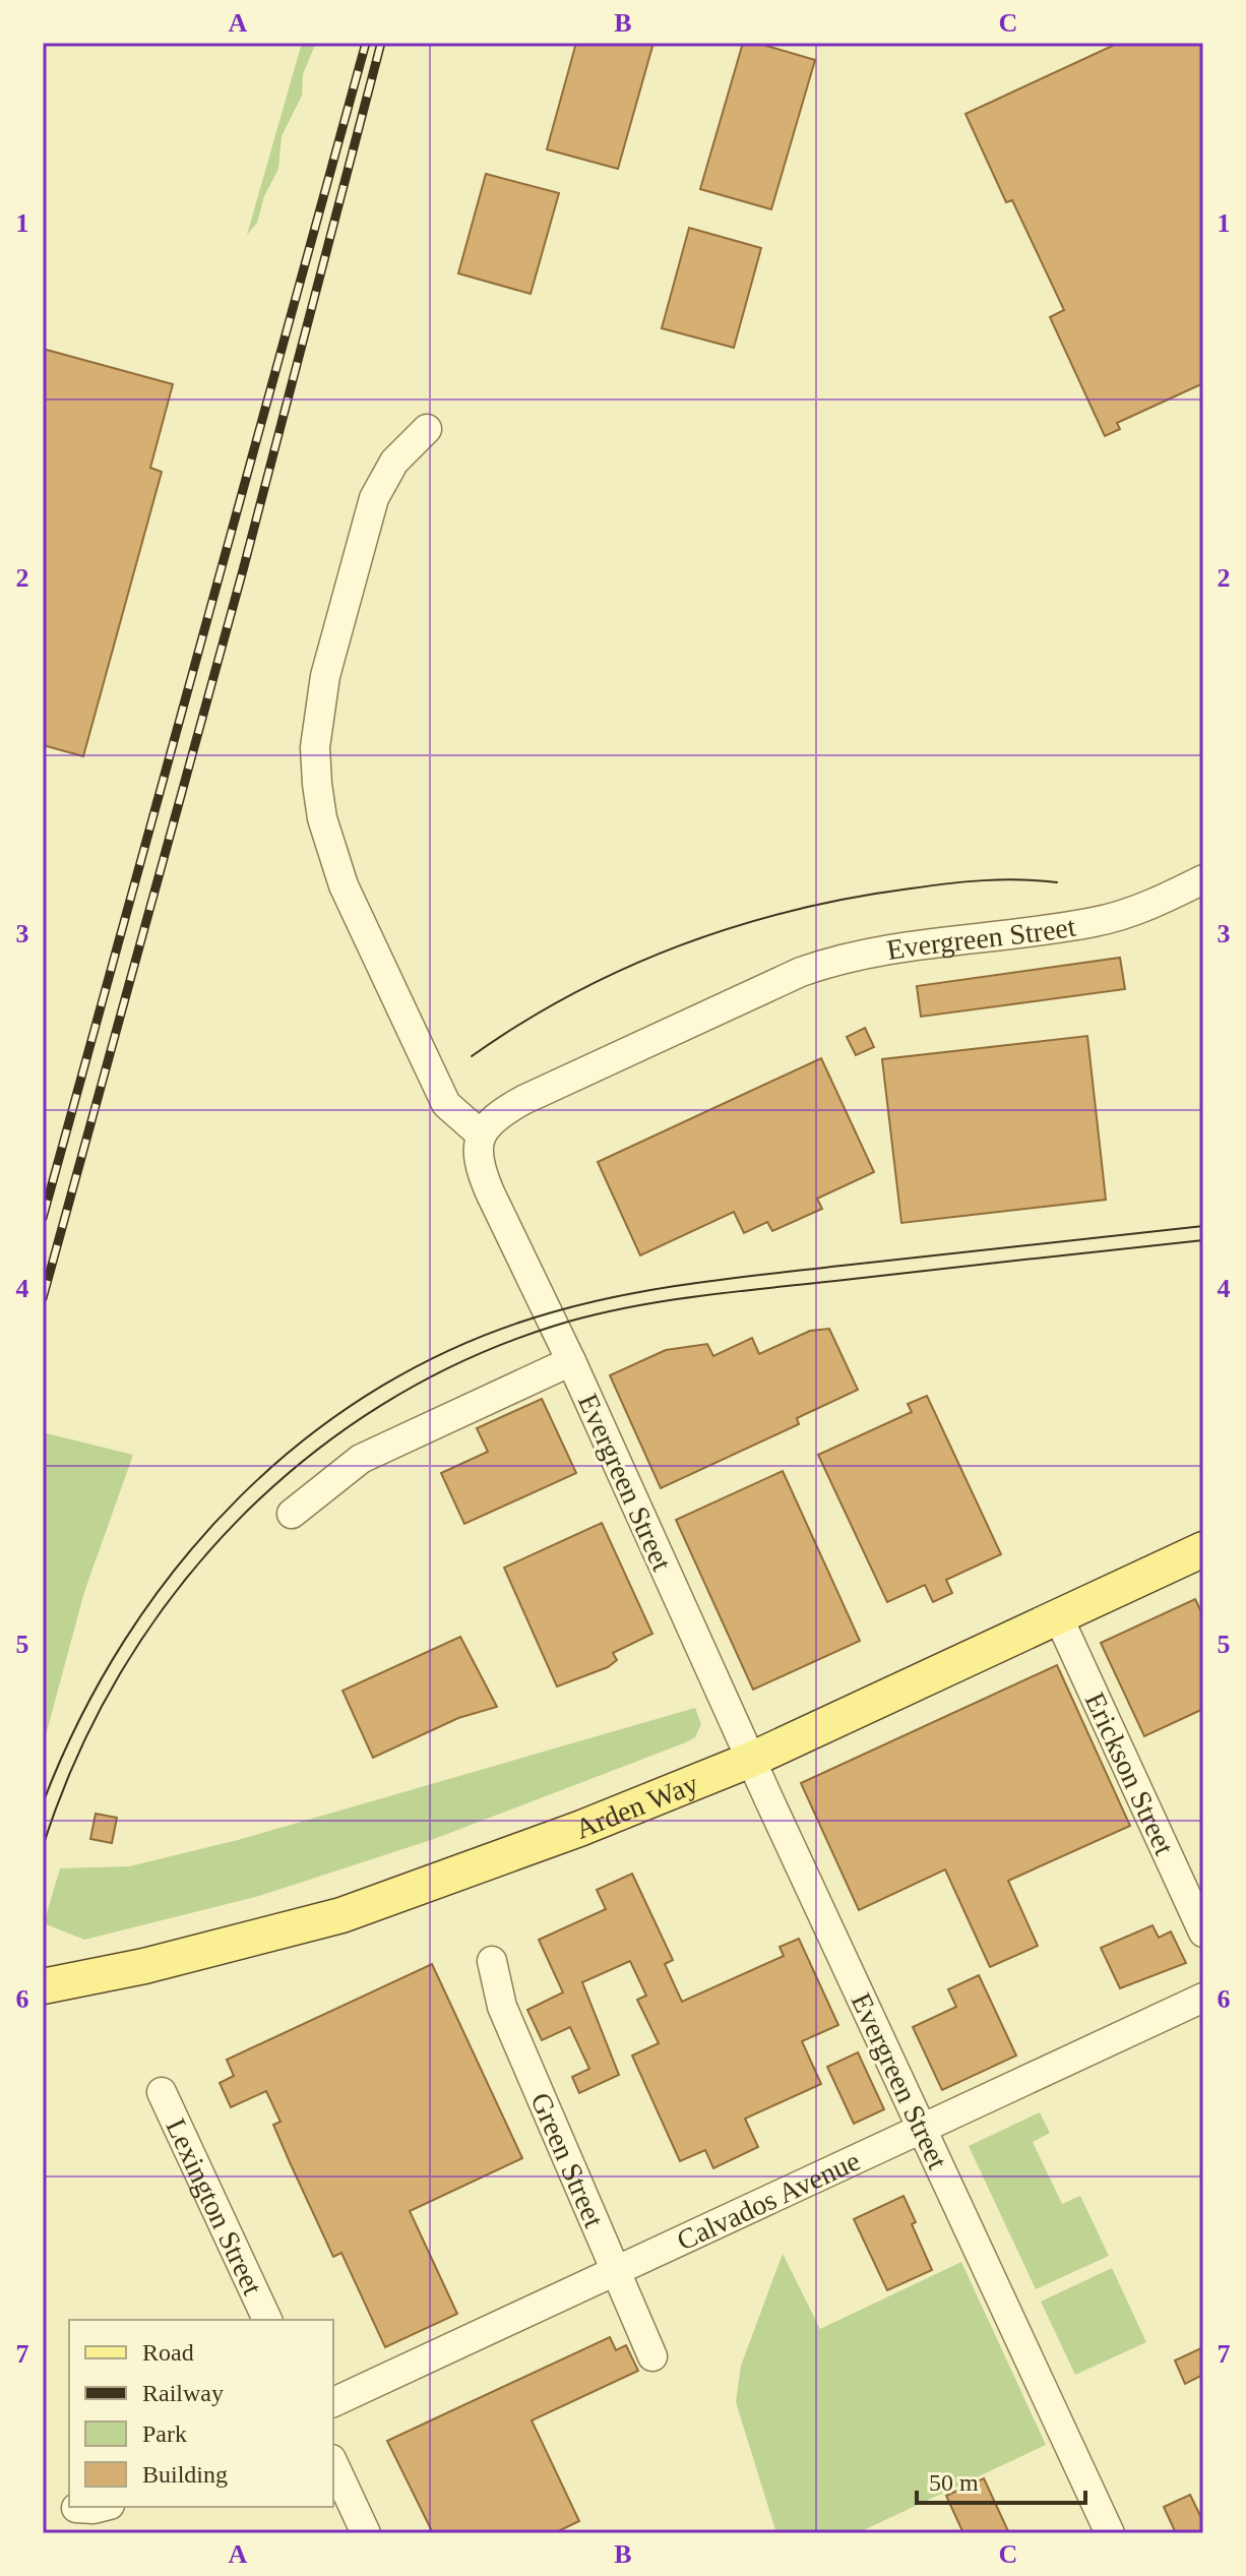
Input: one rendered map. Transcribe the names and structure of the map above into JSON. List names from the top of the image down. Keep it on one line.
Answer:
{"streets":{"main road":["Arden Way"],"street":["Evergreen Street","Erickson Street","Green Street","Calvados Avenue","Lexington Street"]},"crossings":[["Evergreen Street","Arden Way"],["Evergreen Street","Calvados Avenue"],["Erickson Street","Arden Way"],["Green Street","Calvados Avenue"]],"legend":["Road","Railway","Park","Building"],"scale_bar":"50 m","grid":{"columns":["A","B","C"],"rows":["1","2","3","4","5","6","7"]}}
